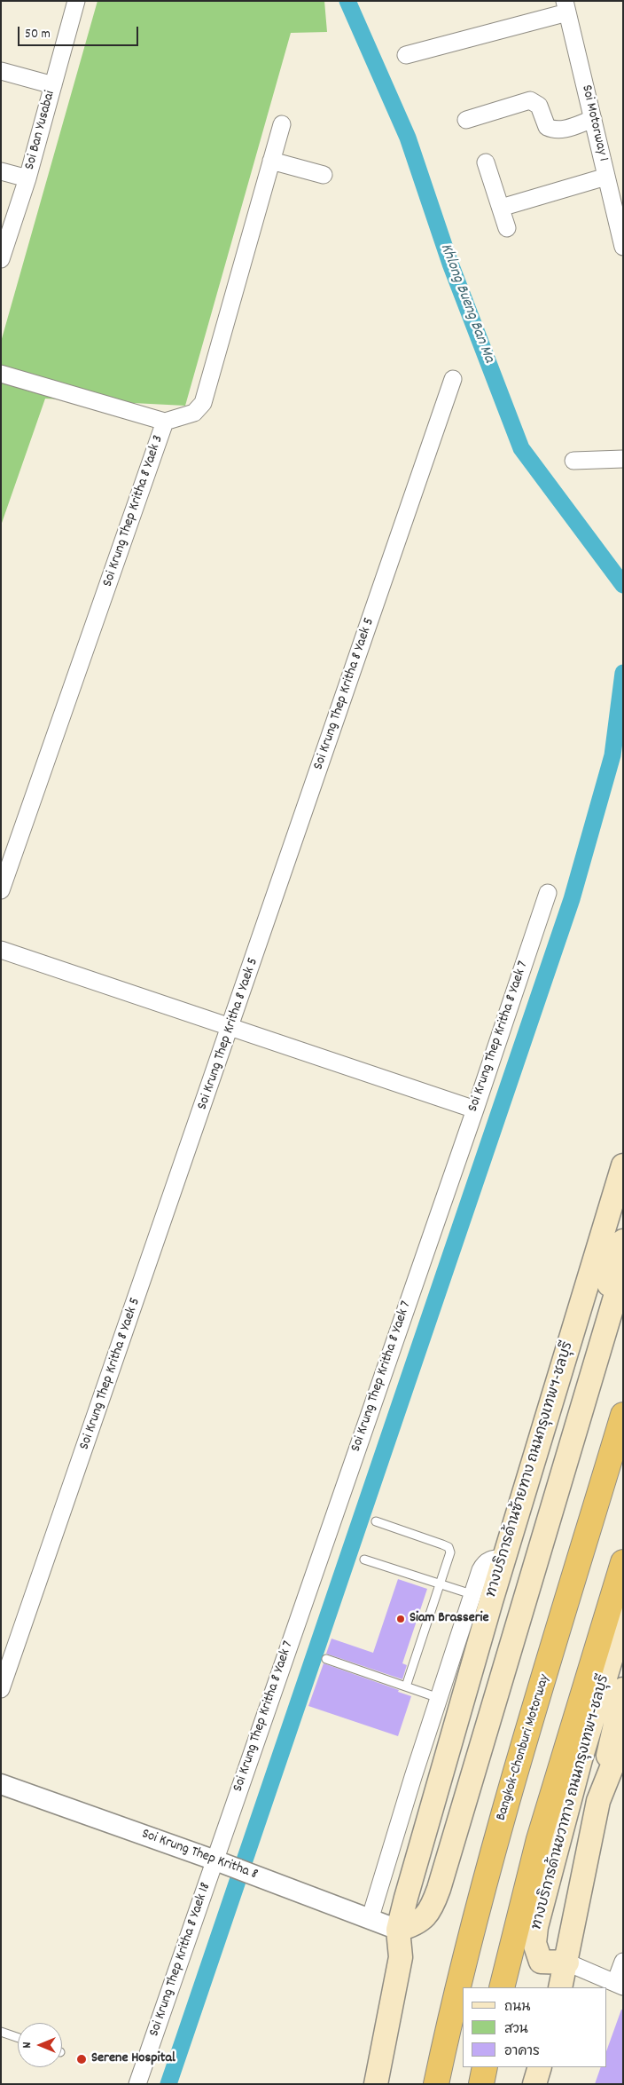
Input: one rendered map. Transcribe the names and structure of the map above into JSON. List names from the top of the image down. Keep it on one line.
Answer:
{"streets":{"highway":["Bangkok-Chonburi Motorway"],"main road":["ทางบริการด้านซ้ายทาง ถนนกรุงเทพฯ-ชลบุรี","ทางบริการด้านขวาทาง ถนนกรุงเทพฯ-ชลบุรี"],"street":["Soi Motorway 1","Soi Ban Yusabai","Soi Krung Thep Kritha 8 Yaek 3","Soi Krung Thep Kritha 8 Yaek 5","Soi Krung Thep Kritha 8 Yaek 7","Soi Krung Thep Kritha 8","Soi Krung Thep Kritha 8 Yaek 18"]},"crossings":[["Soi Krung Thep Kritha 8 Yaek 7","Soi Krung Thep Kritha 8"],["Soi Krung Thep Kritha 8 Yaek 7","Soi Krung Thep Kritha 8 Yaek 18"],["ทางบริการด้านซ้ายทาง ถนนกรุงเทพฯ-ชลบุรี","Soi Krung Thep Kritha 8"],["Soi Krung Thep Kritha 8","Soi Krung Thep Kritha 8 Yaek 18"]],"water":["Khlong Bueng Ban Ma"],"places":["Siam Brasserie","Serene Hospital"],"legend":["ถนน","สวน","อาคาร"],"scale_bar":"50 m","north":"left"}
